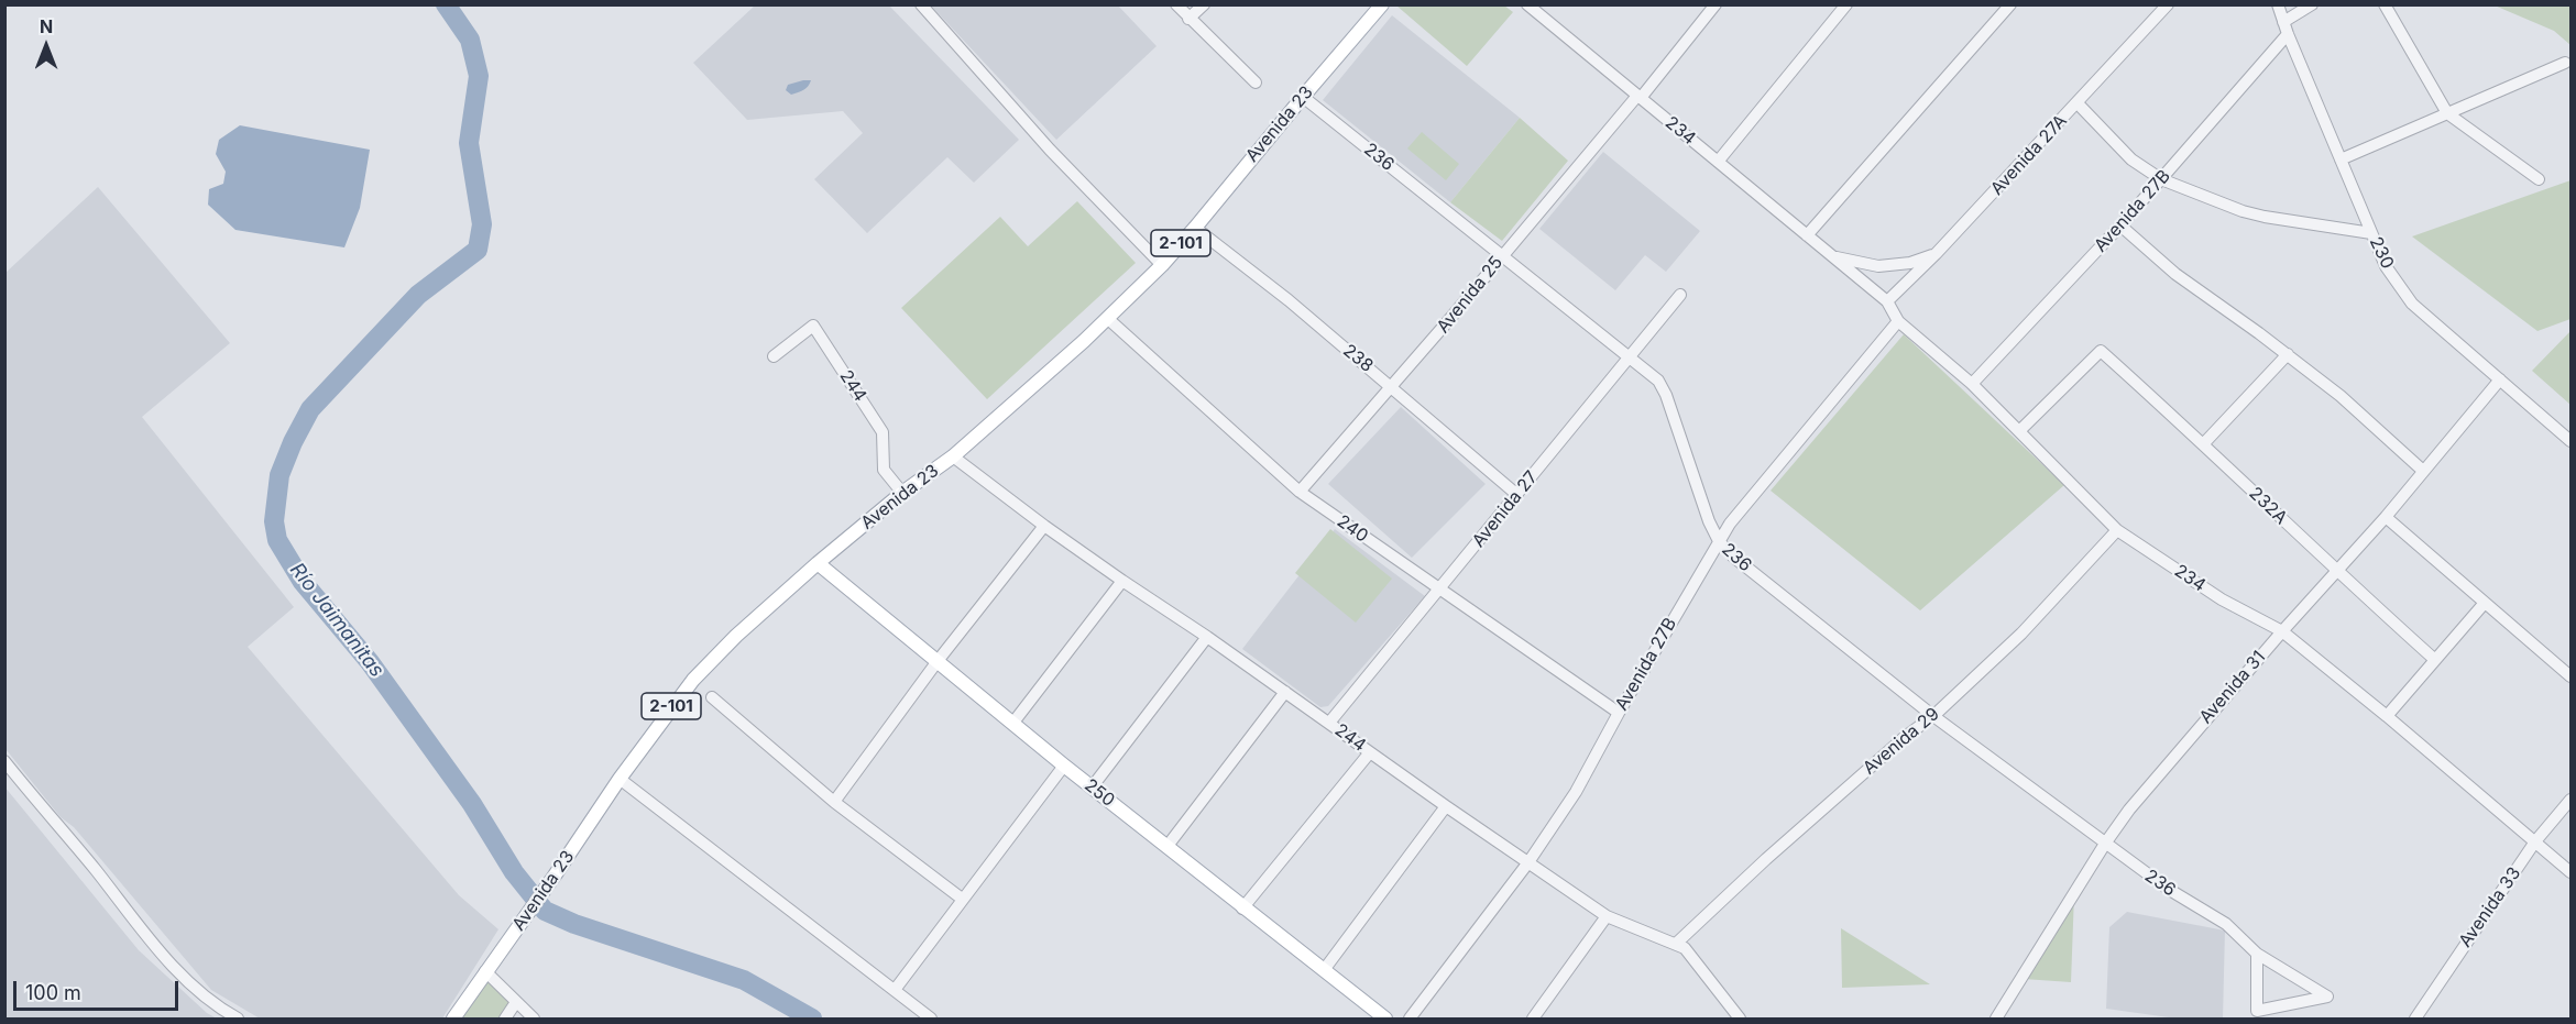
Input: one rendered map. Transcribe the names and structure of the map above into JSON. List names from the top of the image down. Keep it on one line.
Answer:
{"streets":{"main road":["Avenida 23","2-101","250"],"street":["234","Avenida 27A","236","Avenida 27B","230","Avenida 25","238","244","232A","Avenida 27","240","Avenida 31","Avenida 29","Avenida 33"]},"crossings":[["Avenida 23","236"],["Avenida 23","238"],["Avenida 23","244"],["Avenida 23","240"],["Avenida 23","250"],["234","Avenida 27A"],["234","Avenida 27B"],["234","Avenida 25"],["234","232A"],["234","Avenida 31"],["234","Avenida 29"],["234","Avenida 33"],["236","Avenida 27B"],["236","Avenida 25"],["236","Avenida 27"],["236","Avenida 31"],["236","Avenida 29"],["Avenida 27B","230"],["Avenida 27B","244"],["Avenida 27B","240"],["230","Avenida 31"],["Avenida 25","238"],["Avenida 25","240"],["238","Avenida 27"],["244","Avenida 27"],["244","Avenida 29"],["232A","Avenida 31"],["Avenida 27","240"]],"water":["Río Jaimanitas"],"scale_bar":"100 m","north":"top"}
